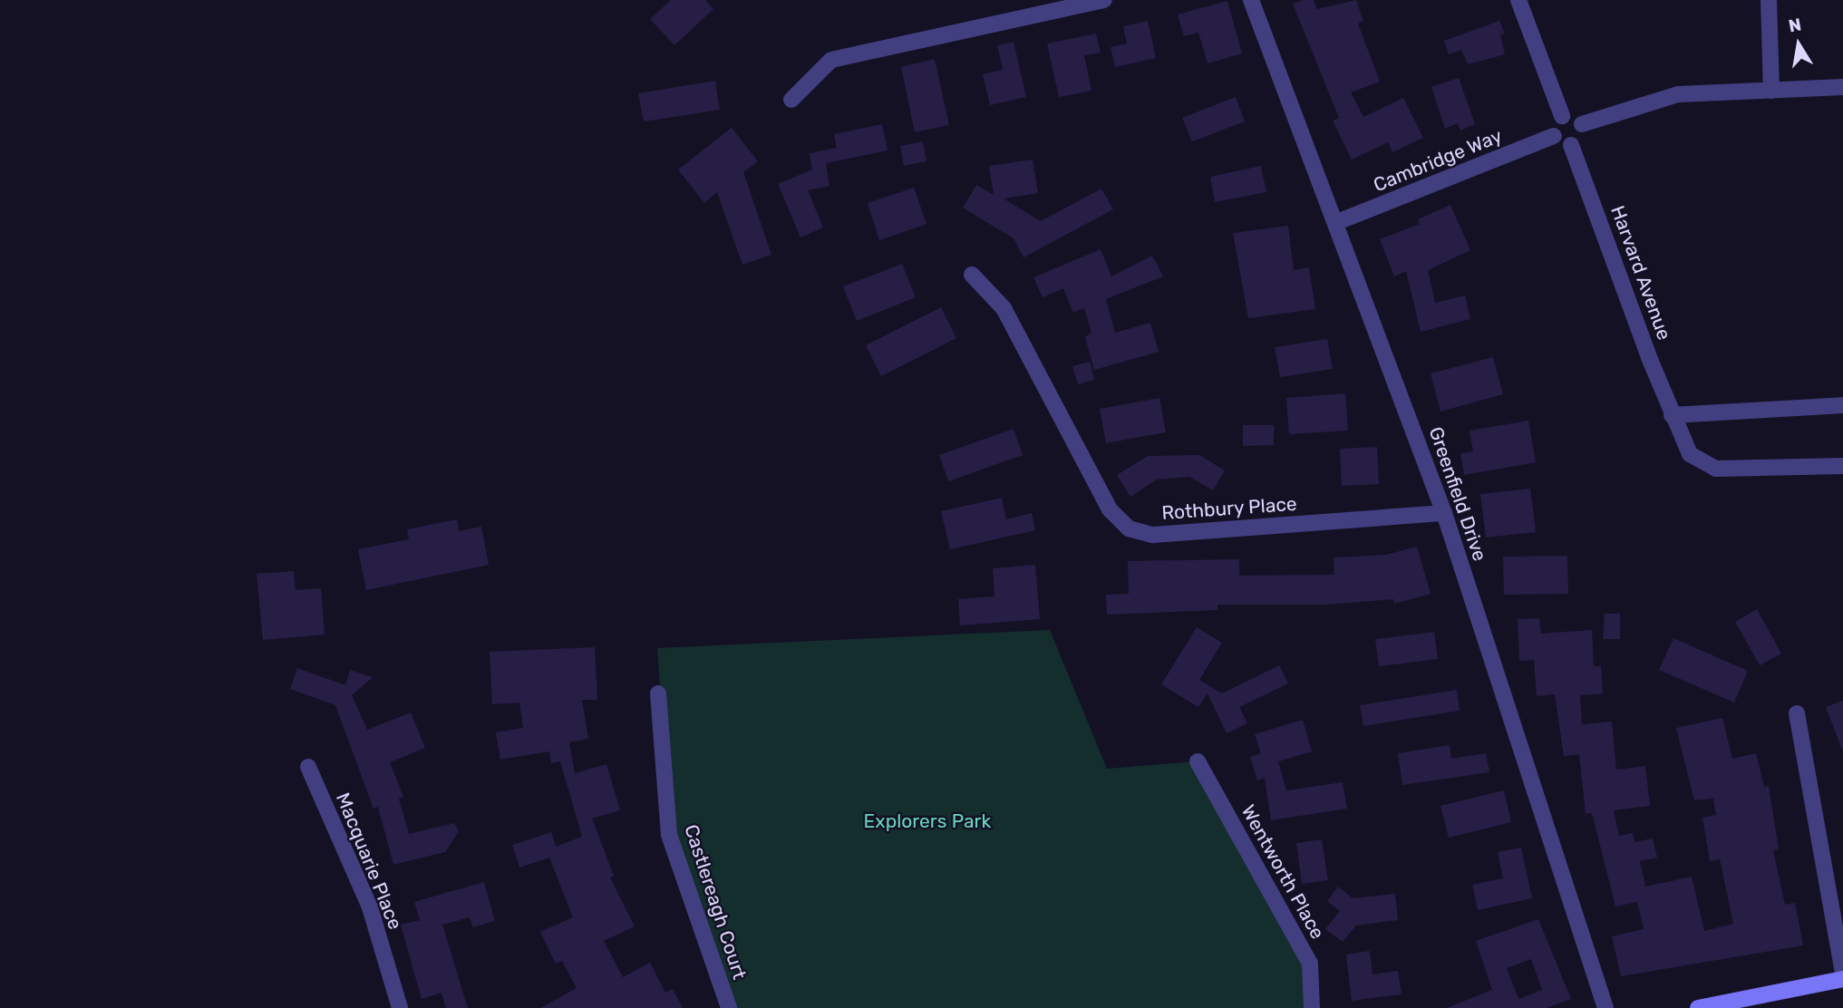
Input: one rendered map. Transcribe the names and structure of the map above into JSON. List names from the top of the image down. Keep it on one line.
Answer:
{"streets":{"street":["Cambridge Way","Harvard Avenue","Greenfield Drive","Rothbury Place","Macquarie Place","Wentworth Place","Castlereagh Court"]},"crossings":[["Cambridge Way","Harvard Avenue"],["Cambridge Way","Greenfield Drive"],["Greenfield Drive","Rothbury Place"]],"parks":["Explorers Park"],"north":"top"}
